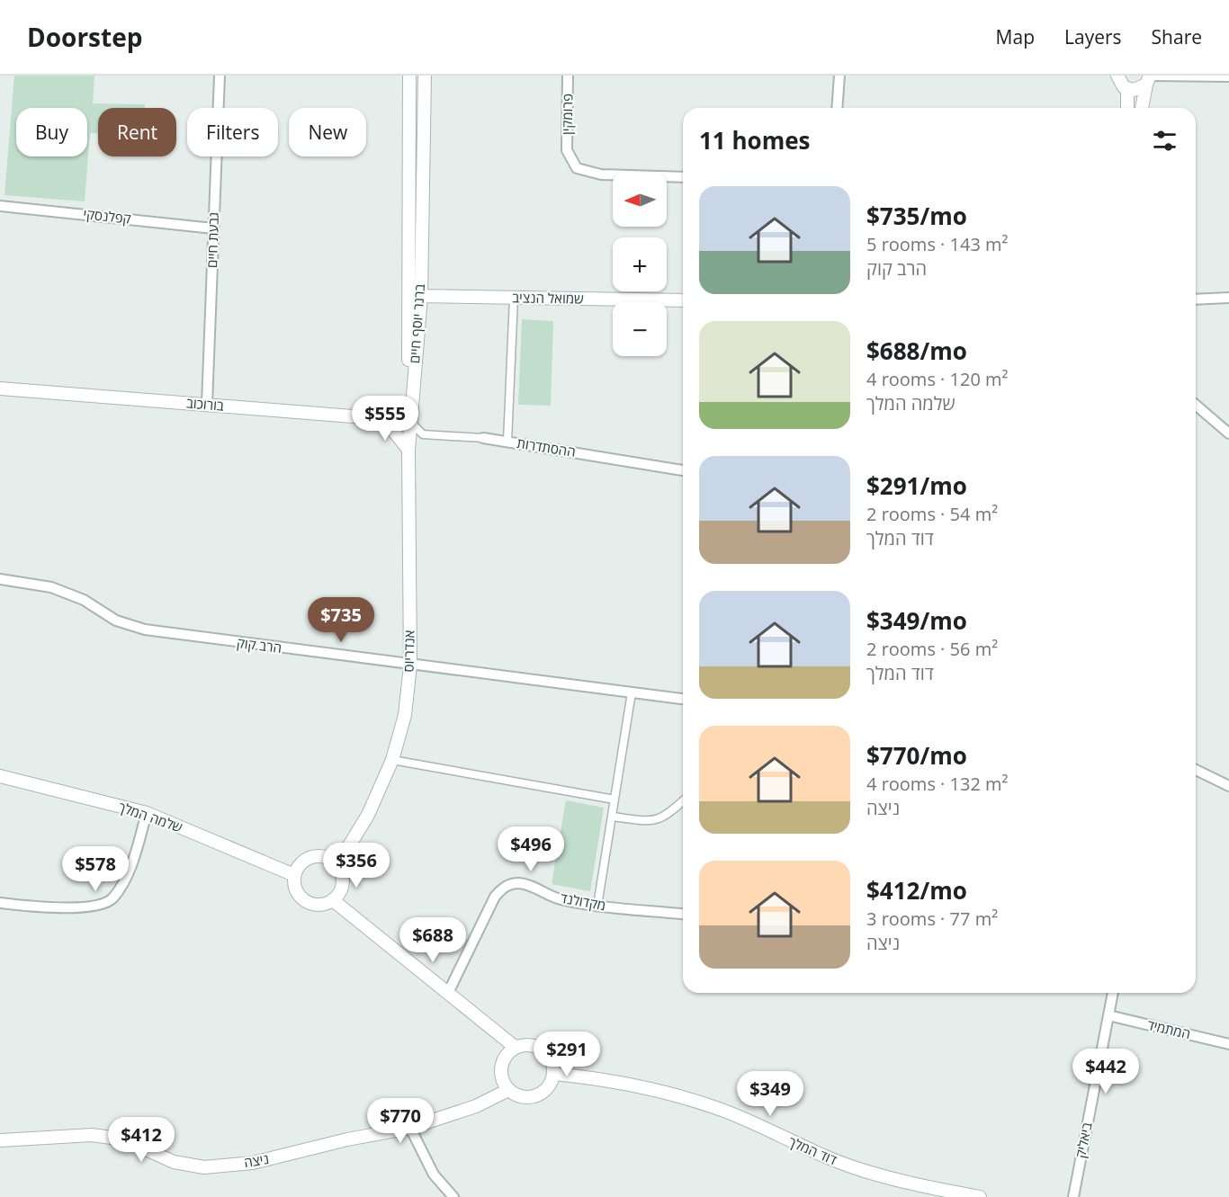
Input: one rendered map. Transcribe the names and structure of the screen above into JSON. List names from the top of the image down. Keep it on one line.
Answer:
{"streets":{"street":["פרומקין","קפלנסקי","גבעת חיים","שמואל הנציב","ברנר יוסף חיים","בורוכוב","ההסתדרות","הרב קוק","אנדריוס","שלמה המלך","מקדולנד","המתמיד","ביאליק","דוד המלך","ניצה"]},"crossings":[["קפלנסקי","גבעת חיים"],["גבעת חיים","בורוכוב"],["שמואל הנציב","ברנר יוסף חיים"],["ברנר יוסף חיים","בורוכוב"],["ברנר יוסף חיים","ההסתדרות"],["ברנר יוסף חיים","אנדריוס"],["בורוכוב","ההסתדרות"],["בורוכוב","אנדריוס"],["ההסתדרות","אנדריוס"],["הרב קוק","אנדריוס"],["אנדריוס","שלמה המלך"],["המתמיד","ביאליק"],["דוד המלך","ניצה"]],"north":"left","page":{"header":"Doorstep","nav":["Map","Layers","Share"],"chip":["Buy","Rent","Filters","New"],"heading":"11 homes","map_buttons":["+","−"],"list":[{"name":"$735/mo","note":"5 rooms · 143 m² · הרב קוק"},{"name":"$688/mo","note":"4 rooms · 120 m² · שלמה המלך"},{"name":"$291/mo","note":"2 rooms · 54 m² · דוד המלך"},{"name":"$349/mo","note":"2 rooms · 56 m² · דוד המלך"},{"name":"$770/mo","note":"4 rooms · 132 m² · ניצה"},{"name":"$412/mo","note":"3 rooms · 77 m² · ניצה"}],"price":["$555","$735","$496","$356","$578","$688","$291","$442","$349","$770","$412"]}}
